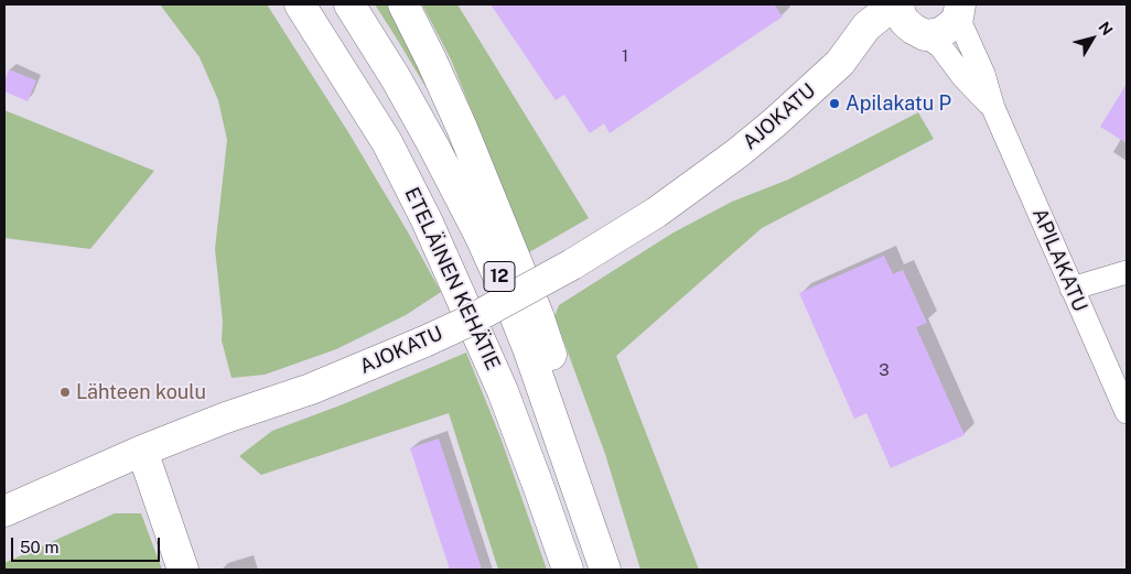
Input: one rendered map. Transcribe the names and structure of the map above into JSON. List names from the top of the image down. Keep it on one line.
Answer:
{"streets":{"main road":["AJOKATU","12","ETELÄINEN KEHÄTIE"],"street":["APILAKATU"]},"crossings":[["AJOKATU","APILAKATU"]],"places":["Apilakatu P","Lähteen koulu"],"house_numbers":["1","3"],"scale_bar":"50 m","north":"top right"}
